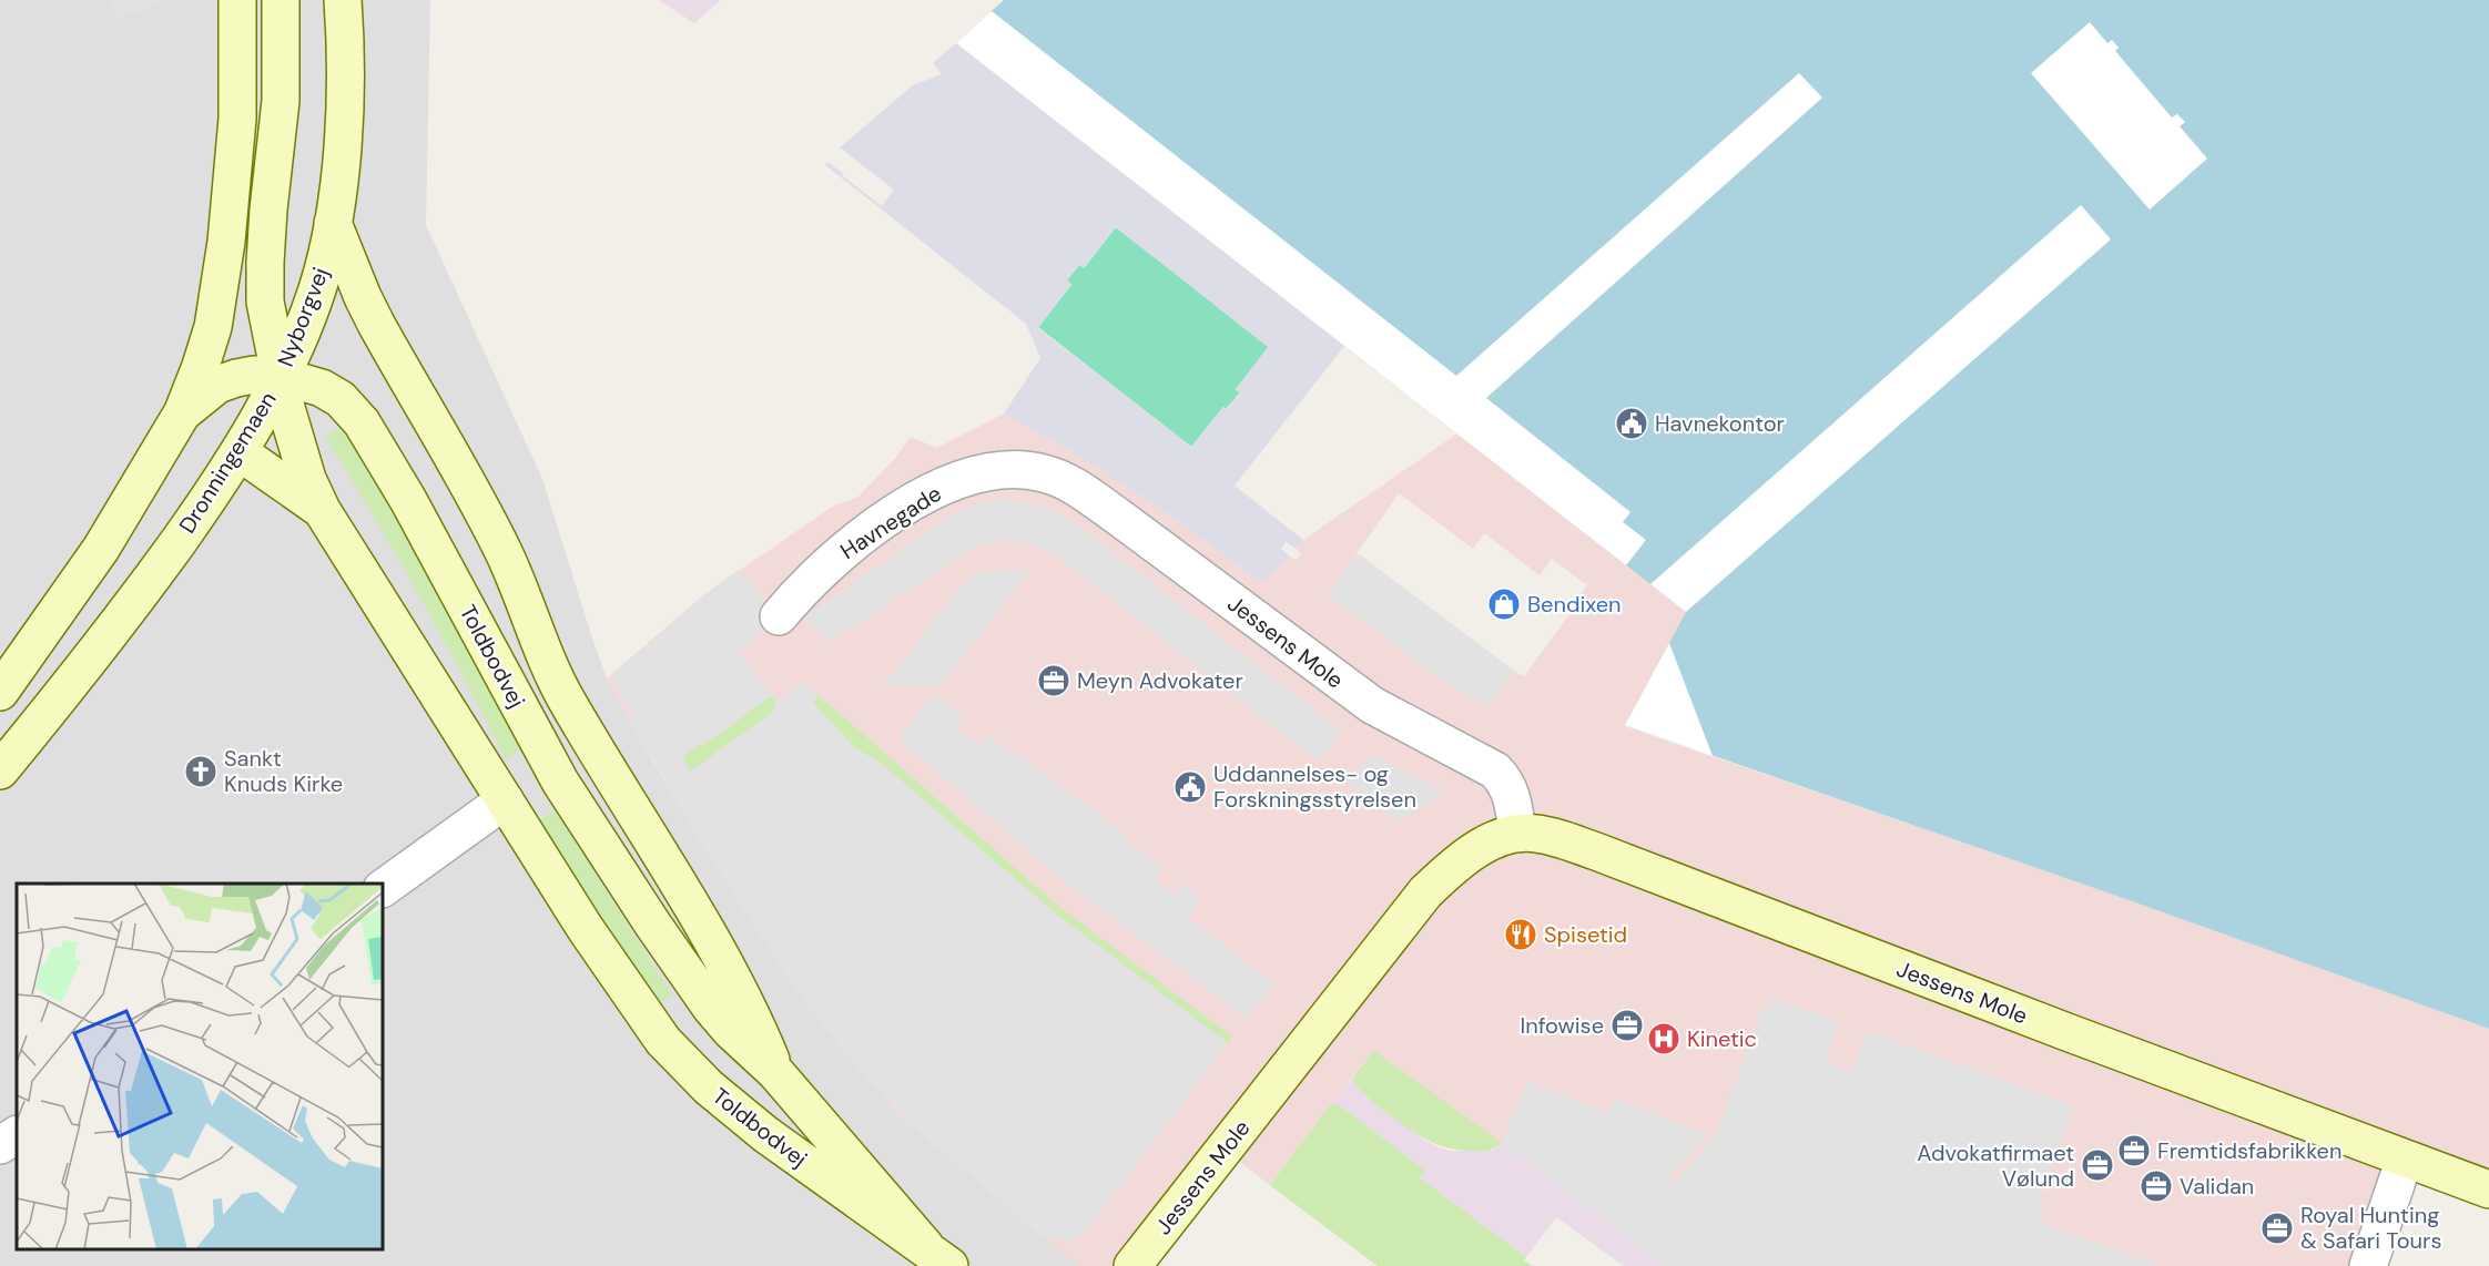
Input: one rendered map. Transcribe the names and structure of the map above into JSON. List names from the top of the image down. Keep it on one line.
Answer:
{"streets":{"street":["Nyborgvej","Dronningemaen","Havnegade","Jessens Mole","Toldbodvej"]},"crossings":[["Nyborgvej","Dronningemaen"],["Nyborgvej","Toldbodvej"],["Dronningemaen","Toldbodvej"],["Havnegade","Jessens Mole"]],"places":{"public building":["Havnekontor","Uddannelses- og Forskningsstyrelsen"],"shop":["Bendixen"],"office":["Meyn Advokater","Infowise","Fremtidsfabrikken","Advokatfirmaet Vølund","Validan","Royal Hunting & Safari Tours"],"church":["Sankt Knuds Kirke"],"restaurant":["Spisetid"],"hospital":["Kinetic"]}}
